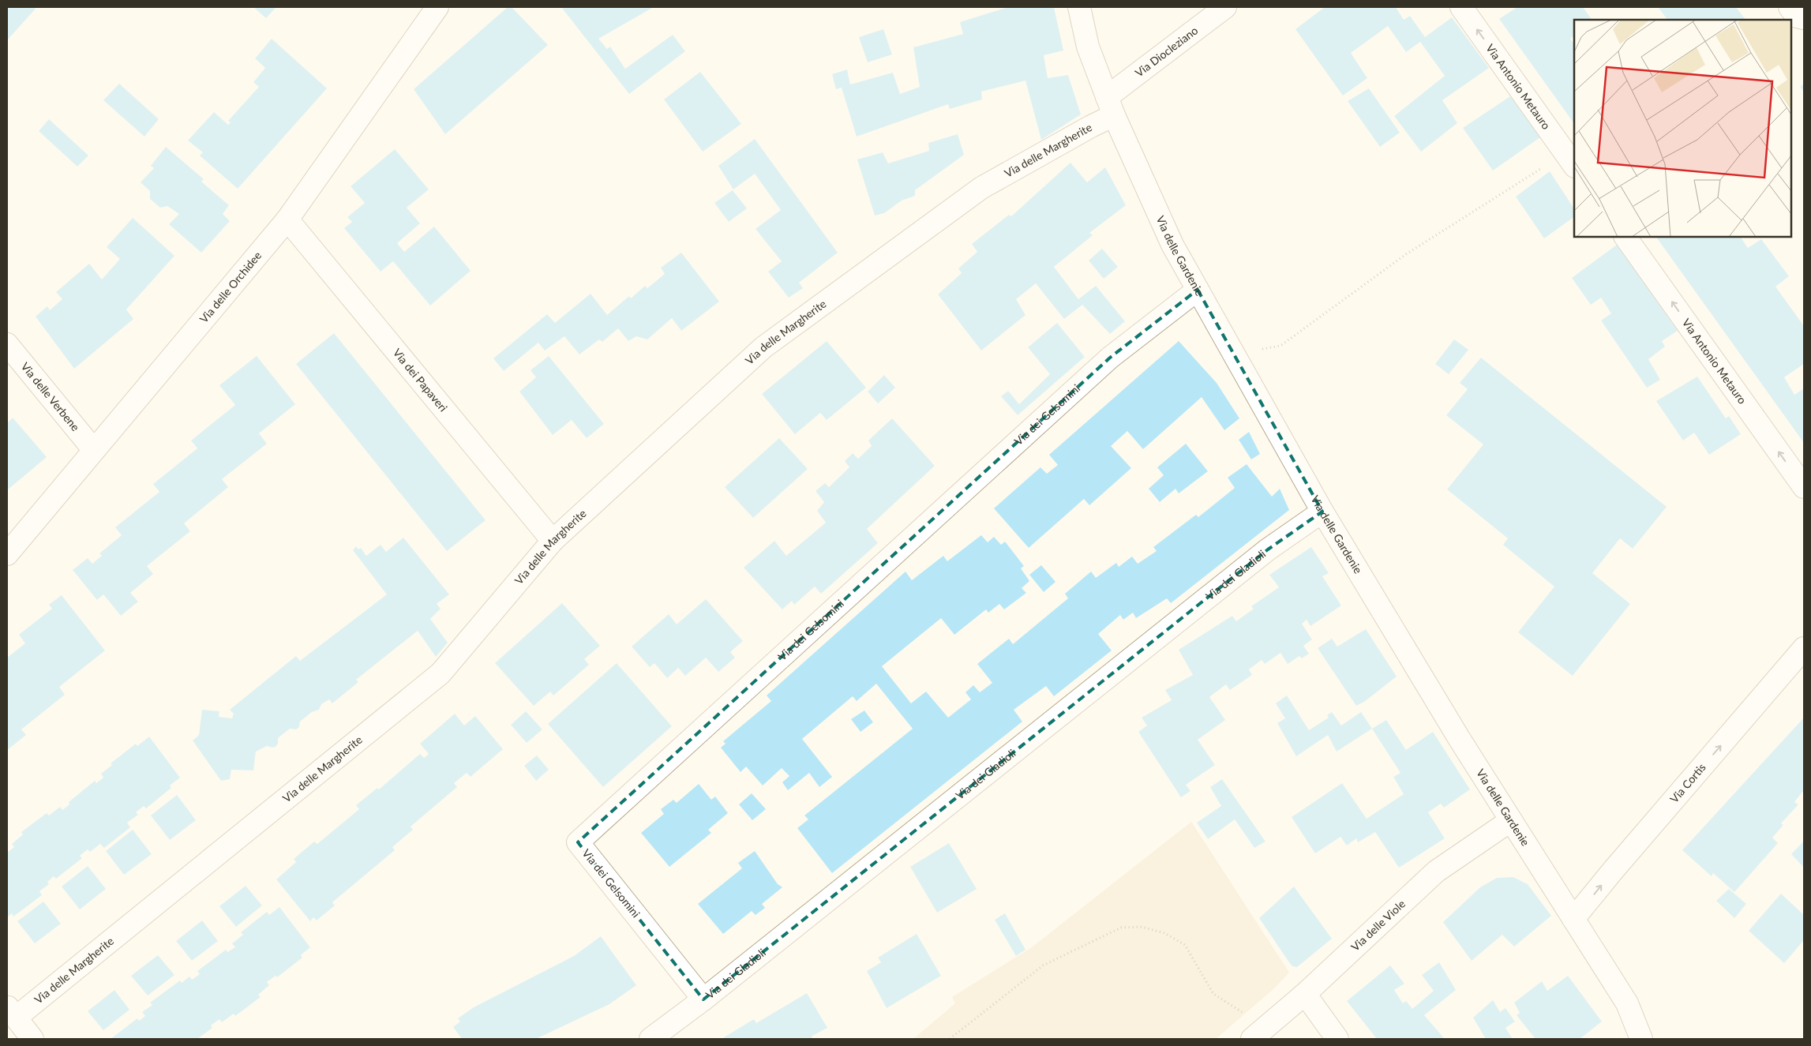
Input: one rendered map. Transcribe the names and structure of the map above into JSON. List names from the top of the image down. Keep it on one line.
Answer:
{"streets":{"street":["Via Diocleziano","Via Antonio Metauro","Via delle Margherite","Via delle Gardenie","Via delle Orchidee","Via dei Papaveri","Via delle Verbene","Via dei Gelsomini","Via dei Gladioli","Via Cortis","Via delle Viole"]},"crossings":[["Via Diocleziano","Via delle Margherite"],["Via Diocleziano","Via delle Gardenie"],["Via delle Margherite","Via delle Gardenie"],["Via delle Margherite","Via dei Papaveri"],["Via delle Gardenie","Via dei Gelsomini"],["Via delle Gardenie","Via dei Gladioli"],["Via delle Gardenie","Via Cortis"],["Via delle Gardenie","Via delle Viole"],["Via delle Orchidee","Via dei Papaveri"],["Via delle Orchidee","Via delle Verbene"],["Via dei Gelsomini","Via dei Gladioli"]],"one_way":["Via Antonio Metauro","Via Cortis"]}
